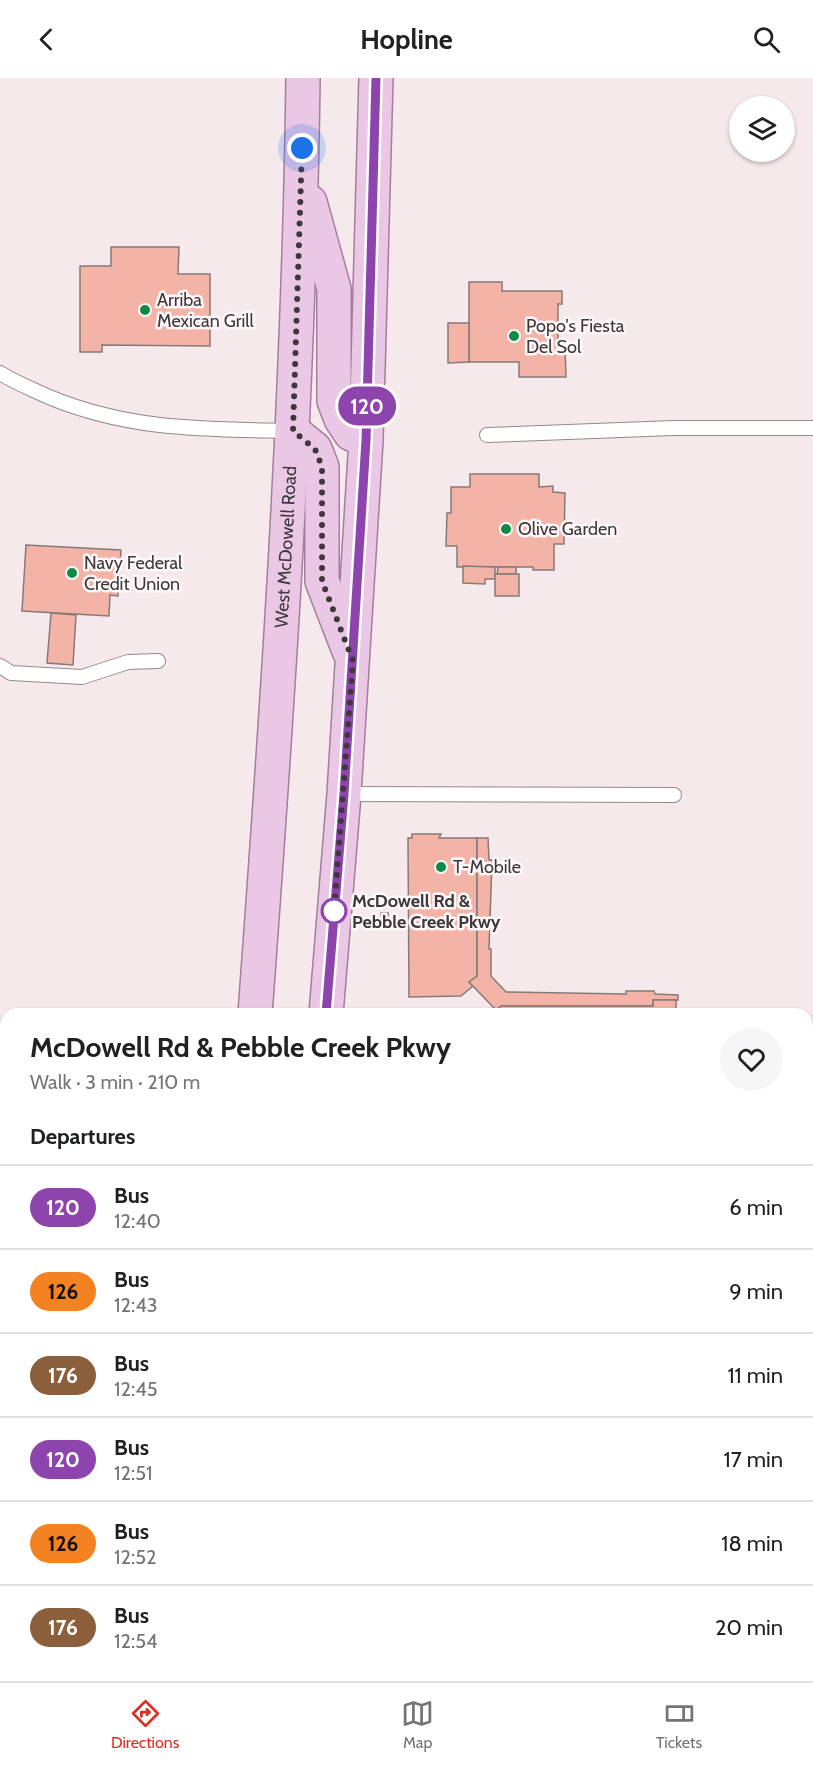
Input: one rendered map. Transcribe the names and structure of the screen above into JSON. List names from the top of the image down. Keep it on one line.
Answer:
{"streets":{"main road":["West McDowell Road"]},"places":["Arriba Mexican Grill","Popo's Fiesta Del Sol","Olive Garden","Navy Federal Credit Union","T-Mobile","McDowell Rd & Pebble Creek Pkwy"],"lines":["bus line 120"],"page":{"header":"Hopline","on_map":"120","heading":[["McDowell Rd & Pebble Creek Pkwy","Walk · 3 min · 210 m"],"Departures"],"list":[{"mark":"120","name":"Bus","note":"12:40","value":"6 min"},{"mark":"126","name":"Bus","note":"12:43","value":"9 min"},{"mark":"176","name":"Bus","note":"12:45","value":"11 min"},{"mark":"120","name":"Bus","note":"12:51","value":"17 min"},{"mark":"126","name":"Bus","note":"12:52","value":"18 min"},{"mark":"176","name":"Bus","note":"12:54","value":"20 min"}],"tabs":["Directions","Map","Tickets"]}}
